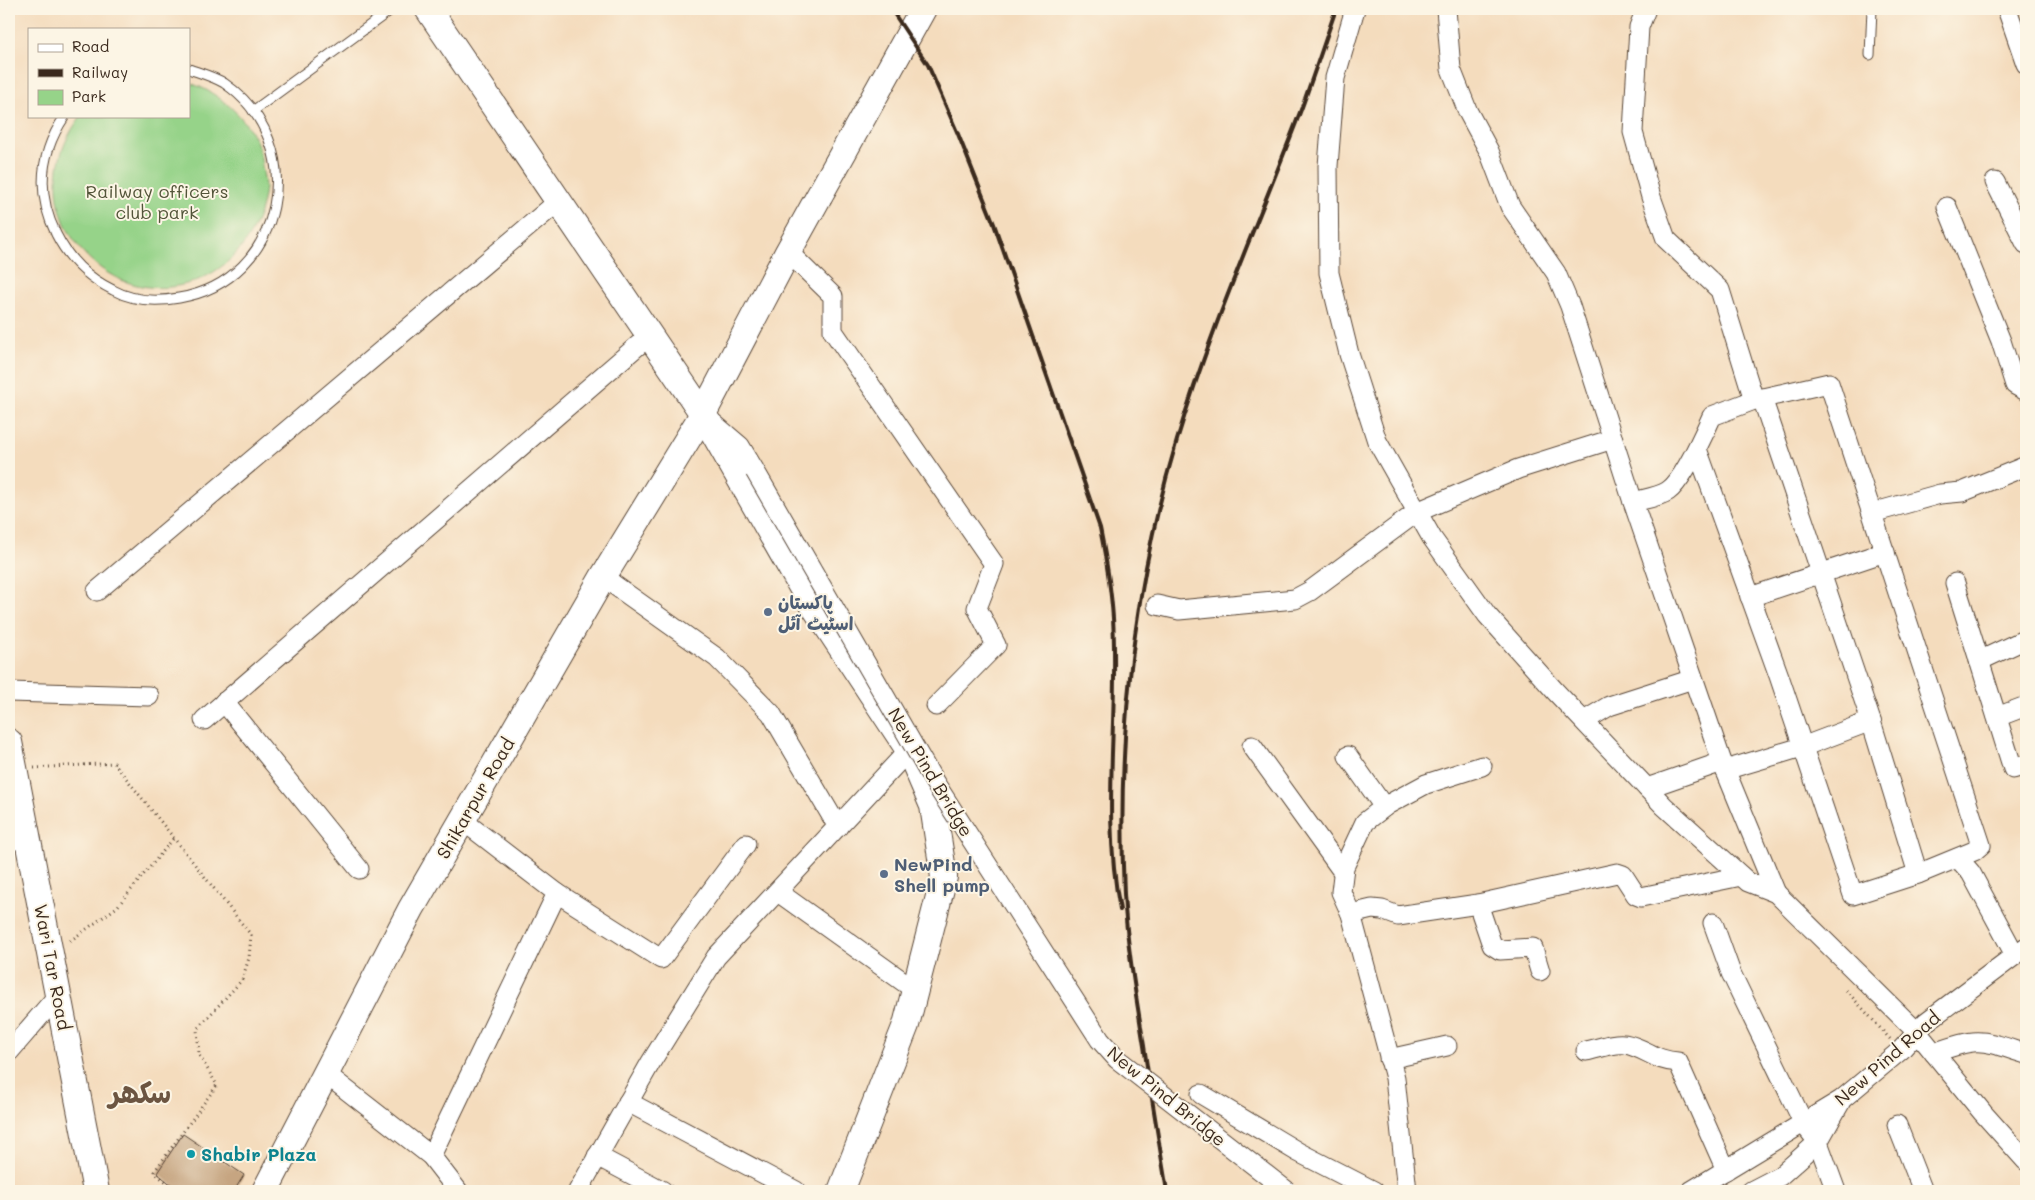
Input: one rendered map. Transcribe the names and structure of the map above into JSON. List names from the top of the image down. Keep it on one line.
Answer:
{"streets":{"main road":["Shikarpur Road","Wari Tar Road"],"street":["New Pind Bridge","New Pind Road"]},"crossings":[["New Pind Bridge","Shikarpur Road"]],"districts":["سکھر"],"parks":["Railway officers club park"],"places":["پاکستان اسٹیٹ آئل","NewPind Shell pump","Shabir Plaza"],"legend":["Road","Railway","Park"]}
